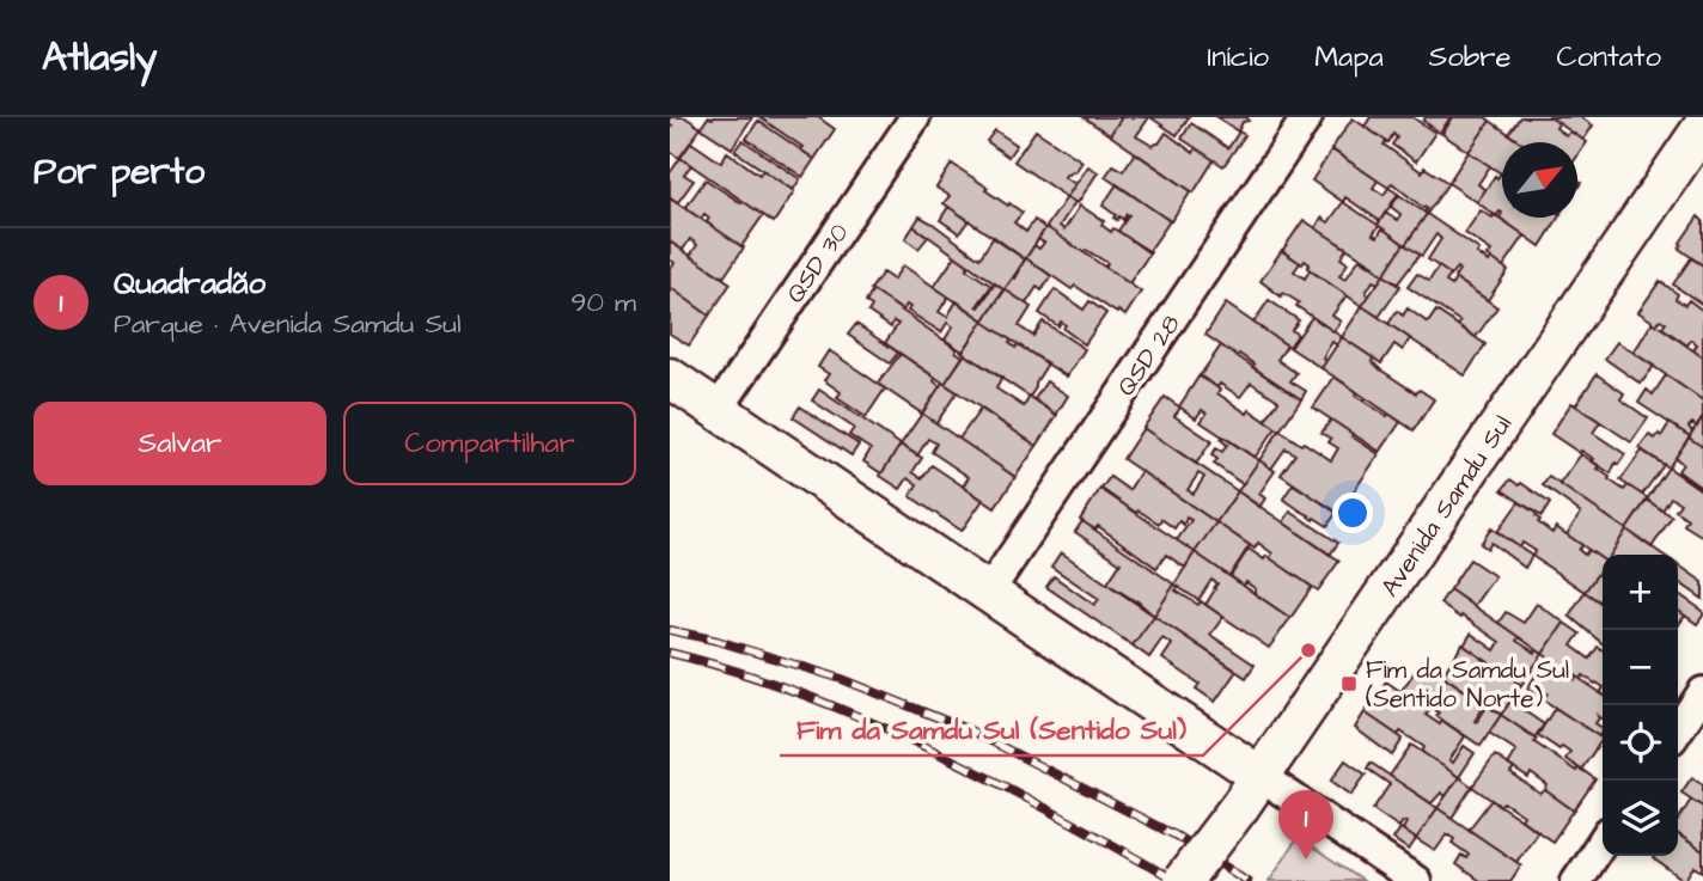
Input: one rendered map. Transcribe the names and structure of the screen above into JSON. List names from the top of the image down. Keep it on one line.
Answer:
{"streets":{"street":["QSD 30","QSD 28","Avenida Samdu Sul"]},"places":{"other":["Fim da Samdu Sul (Sentido Sul)"],"transit":["Fim da Samdu Sul (Sentido Norte)"]},"north":"top right","page":{"header":"Atlasly","nav":["Início","Mapa","Sobre","Contato"],"heading":"Por perto","list":[{"mark":"1","name":"Quadradão","note":"Parque · Avenida Samdu Sul","value":"90 m"}],"buttons":["Salvar","Compartilhar"],"map_buttons":["+","−"],"pins":"1"}}
